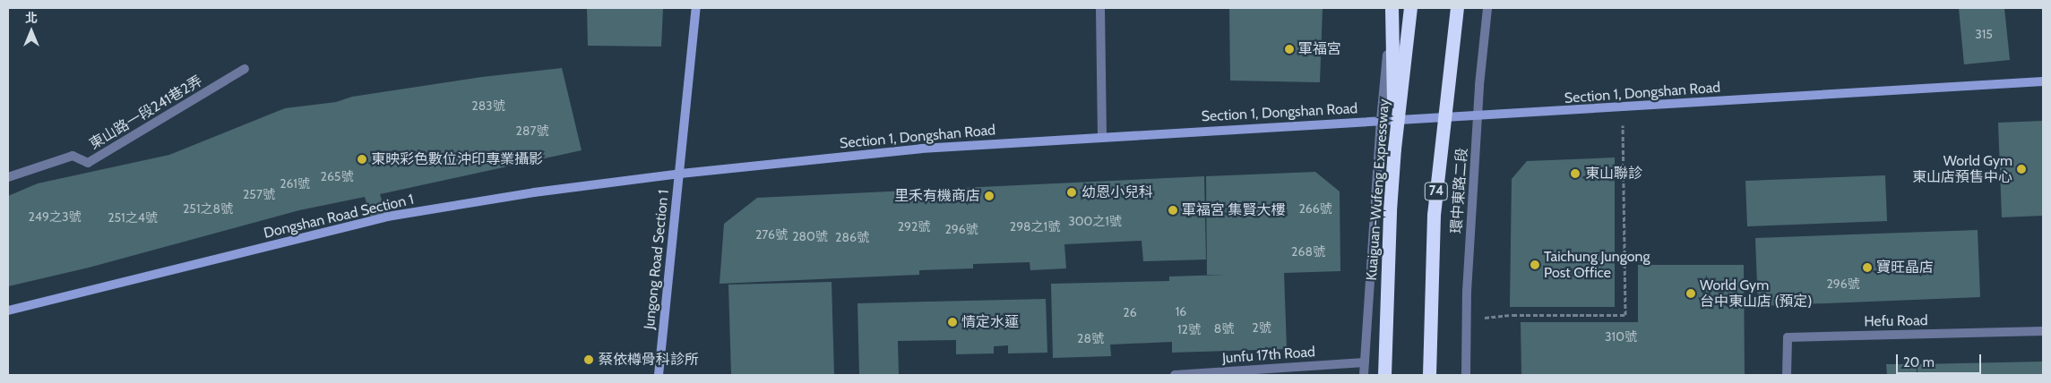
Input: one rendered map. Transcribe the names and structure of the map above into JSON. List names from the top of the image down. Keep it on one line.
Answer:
{"streets":{"highway":["Kuaiguan-Wufeng Expressway","74"],"main road":["Section 1, Dongshan Road","Dongshan Road Section 1","Jungong Road Section 1"],"street":["東山路一段241巷2弄","環中東路二段","Hefu Road","Junfu 17th Road"]},"crossings":[["Section 1, Dongshan Road","環中東路二段"],["Section 1, Dongshan Road","Dongshan Road Section 1"],["Section 1, Dongshan Road","Jungong Road Section 1"],["Dongshan Road Section 1","Jungong Road Section 1"]],"places":["軍福宮","東映彩色數位沖印專業攝影","World Gym 東山店預售中心","東山聯診","幼恩小兒科","里禾有機商店","軍福宮 集賢大樓","Taichung Jungong Post Office","寶旺晶店","World Gym 台中東山店 (預定)","情定水蓮","蔡依樽骨科診所"],"house_numbers":["315","283號","287號","265號","261號","257號","251之8號","266號","249之3號","251之4號","300之1號","292號","298之1號","296號","276號","280號","286號","268號","296號","16","26","2號","8號","12號","310號","28號"],"scale_bar":"20 m","north":"top"}
